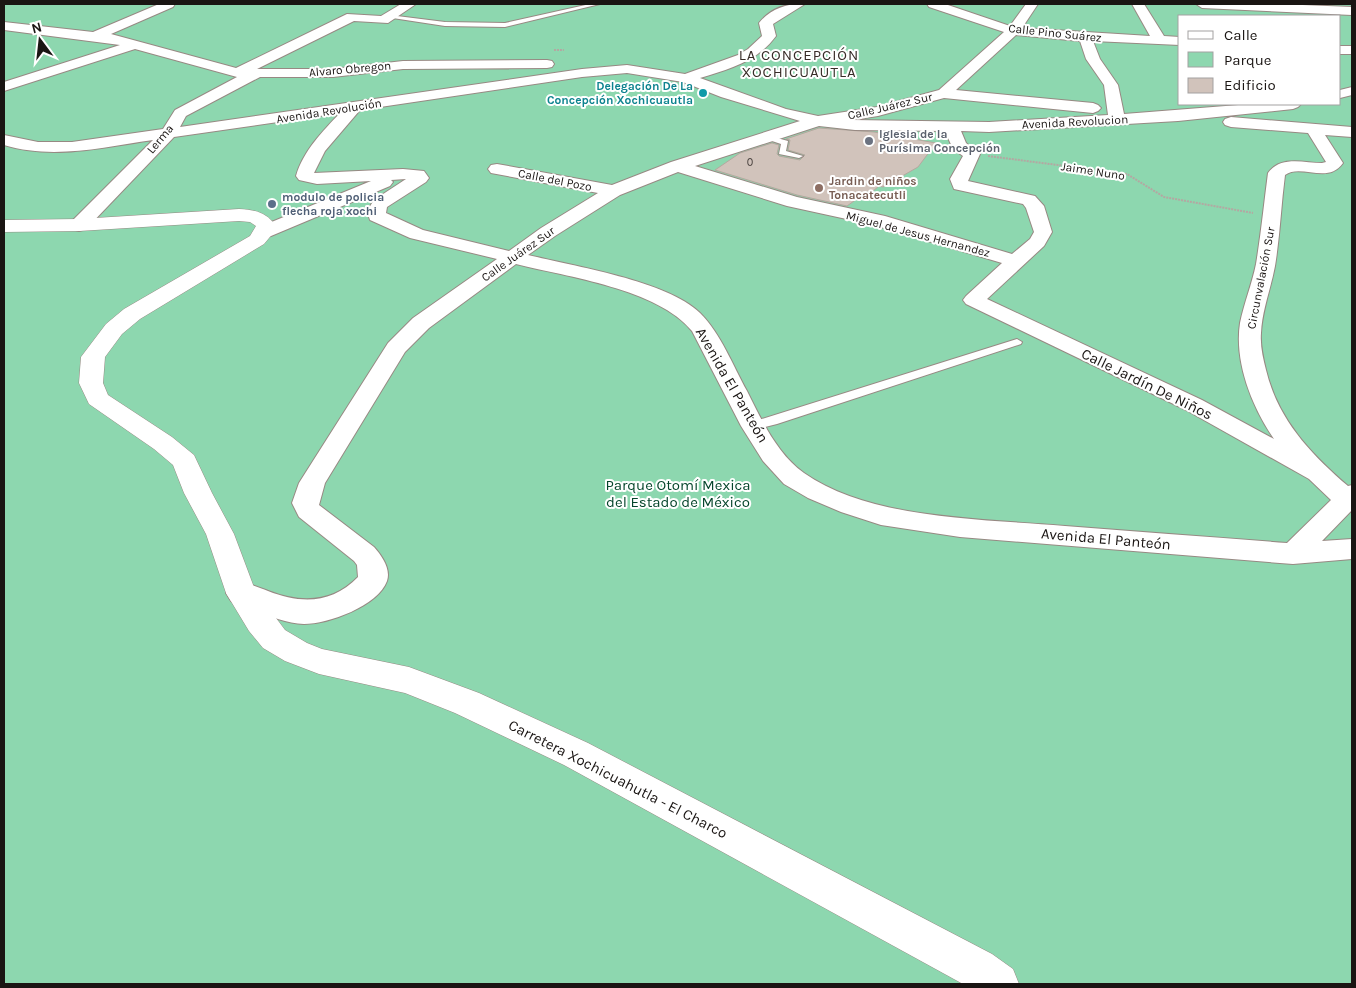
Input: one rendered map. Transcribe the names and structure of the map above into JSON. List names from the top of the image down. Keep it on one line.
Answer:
{"streets":{"main road":["Carretera Xochicuahutla - El Charco"],"street":["Calle Pino Suárez","Alvaro Obregon","Calle Juárez Sur","Avenida Revolución","Avenida Revolucion","Lerma","Calle del Pozo","Miguel de Jesus Hernandez","Circunvalación Sur","Calle Jardín De Niños","Avenida El Panteón"],"path":["Jaime Nuno"]},"crossings":[["Calle Pino Suárez","Calle Juárez Sur"],["Alvaro Obregon","Lerma"],["Calle Juárez Sur","Avenida Revolucion"],["Calle Juárez Sur","Calle del Pozo"],["Calle Juárez Sur","Miguel de Jesus Hernandez"],["Calle Juárez Sur","Avenida El Panteón"],["Calle Juárez Sur","Carretera Xochicuahutla - El Charco"],["Avenida Revolución","Avenida Revolucion"],["Avenida Revolución","Lerma"],["Jaime Nuno","Circunvalación Sur"],["Miguel de Jesus Hernandez","Calle Jardín De Niños"],["Circunvalación Sur","Calle Jardín De Niños"]],"districts":["LA CONCEPCIÓN XOCHICUAUTLA"],"parks":["Parque Otomí Mexica del Estado de México"],"places":["Delegación De La Concepción Xochicuautla","Iglesia de la Purísima Concepción","Jardin de niños Tonacatecutli","modulo de policia flecha roja xochi"],"house_numbers":["0"],"legend":["Calle","Parque","Edificio"],"north":"top"}
